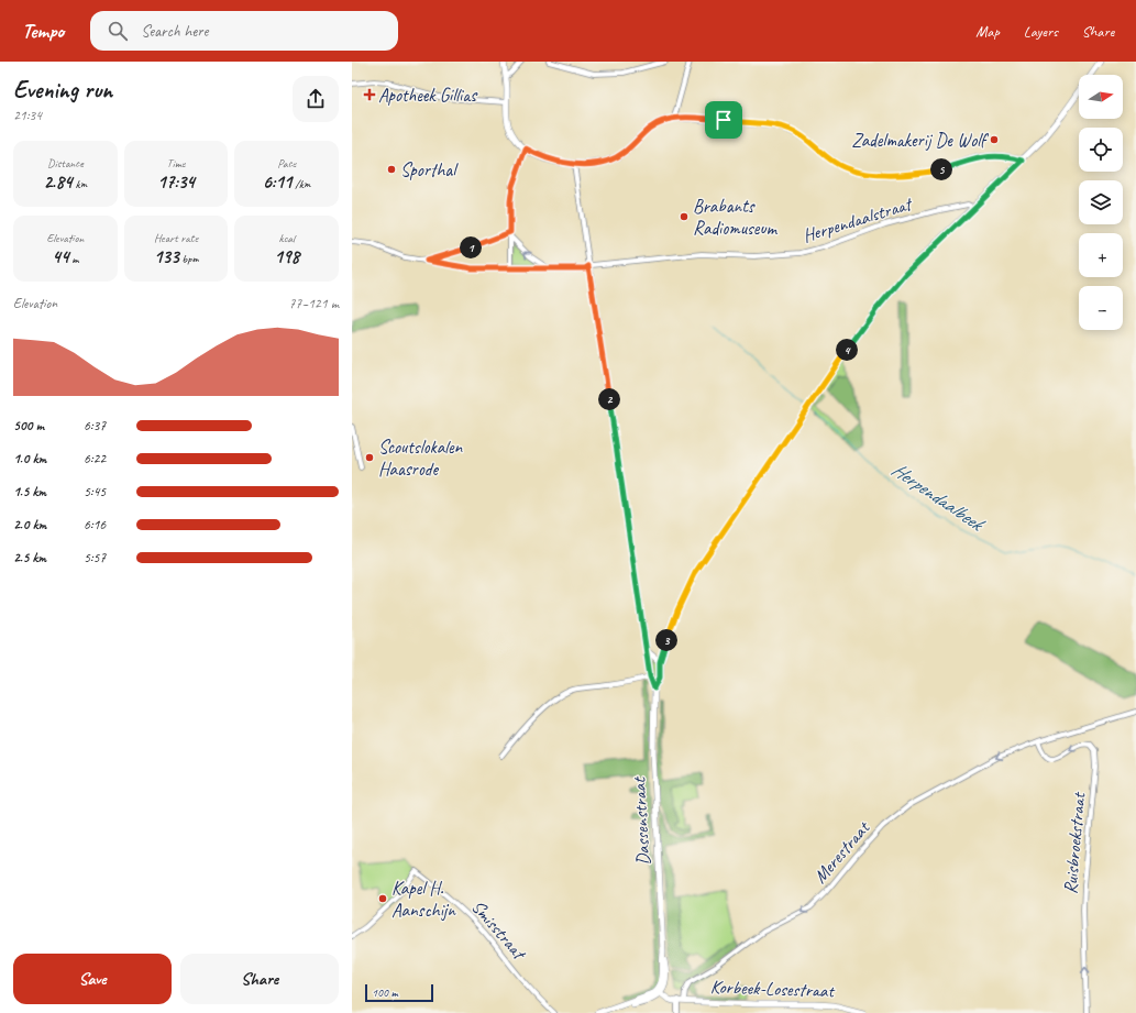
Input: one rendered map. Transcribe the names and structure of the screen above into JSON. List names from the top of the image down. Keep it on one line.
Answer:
{"streets":{"street":["Herpendaalstraat","Dassenstraat","Ruisbroekstraat","Merestraat","Smisstraat","Korbeek-Losestraat"]},"crossings":[["Herpendaalstraat","Dassenstraat"],["Ruisbroekstraat","Merestraat"],["Merestraat","Korbeek-Losestraat"]],"one_way":["Ruisbroekstraat","Merestraat"],"water":["Herpendaalbeek"],"places":{"health":["Apotheek Gillias"],"other":["Zadelmakerij De Wolf","Sporthal","Brabants Radiomuseum","Scoutslokalen Haasrode","Kapel H. Aanschijn"]},"scale_bar":"100 m","north":"right","page":{"header":"Tempo","search":"Search here","nav":["Map","Layers","Share"],"heading":["Evening run","21:34"],"map_buttons":["+","−"],"stats":[["Distance","2.84 km"],["Time","17:34"],["Pace","6:11 /km"],["Elevation","44 m"],["Heart rate","133 bpm"],["kcal","198"]],"pins":["5","1","4","2","3"],"chart":["Elevation","77–121 m"],"list":[{"name":"500 m","note":"6:37"},{"name":"1.0 km","note":"6:22"},{"name":"1.5 km","note":"5:45"},{"name":"2.0 km","note":"6:16"},{"name":"2.5 km","note":"5:57"}],"buttons":["Save","Share"],"scale":"100 m"}}
